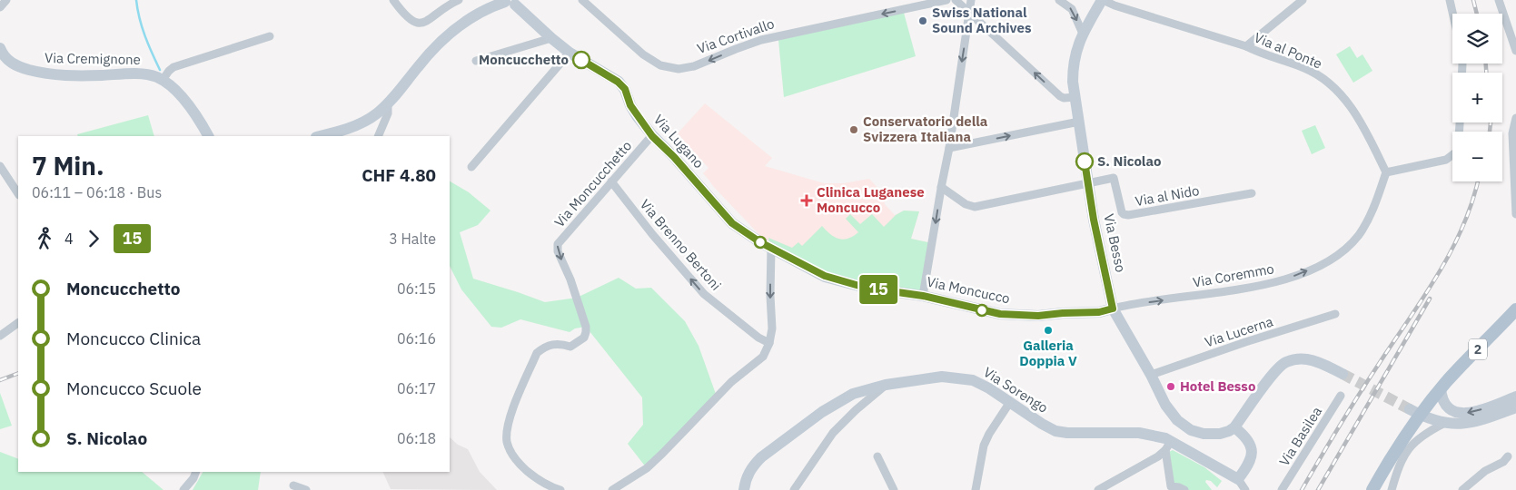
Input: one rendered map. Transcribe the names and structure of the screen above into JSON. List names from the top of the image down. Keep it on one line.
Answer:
{"streets":{"main road":["Via Cremignone","Via Lugano","Via Besso","Via Moncucco","2","Via Sorengo"],"street":["Via Cortivallo","Via al Ponte","Via Moncucchetto","Via al Nido","Via Brenno Bertoni","Via Coremmo","Via Lucerna","Via Basilea"]},"crossings":[["Via al Ponte","Via Besso"],["Via al Ponte","Via Coremmo"],["Via Lugano","Via Moncucchetto"],["Via Lugano","Via Moncucco"],["Via Moncucchetto","Via Brenno Bertoni"],["Via al Nido","Via Besso"],["Via Besso","Via Coremmo"],["Via Besso","Via Moncucco"],["Via Besso","Via Lucerna"],["Via Coremmo","Via Moncucco"]],"one_way":["Via Cortivallo","Via Brenno Bertoni","Via Coremmo"],"places":{"other":["Swiss National Sound Archives","Moncucchetto","Conservatorio della Svizzera Italiana","S. Nicolao","Galleria Doppia V","Hotel Besso"],"health":["Clinica Luganese Moncucco"]},"lines":["bus line 15"],"page":{"on_map":"15","map_buttons":["+","−"],"heading":["7 Min.","06:11 – 06:18 · Bus","CHF 4.80"],"legs":["4","15","3 Halte"],"list":[{"name":"Moncucchetto","value":"06:15"},{"name":"Moncucco Clinica","value":"06:16"},{"name":"Moncucco Scuole","value":"06:17"},{"name":"S. Nicolao","value":"06:18"}]}}
